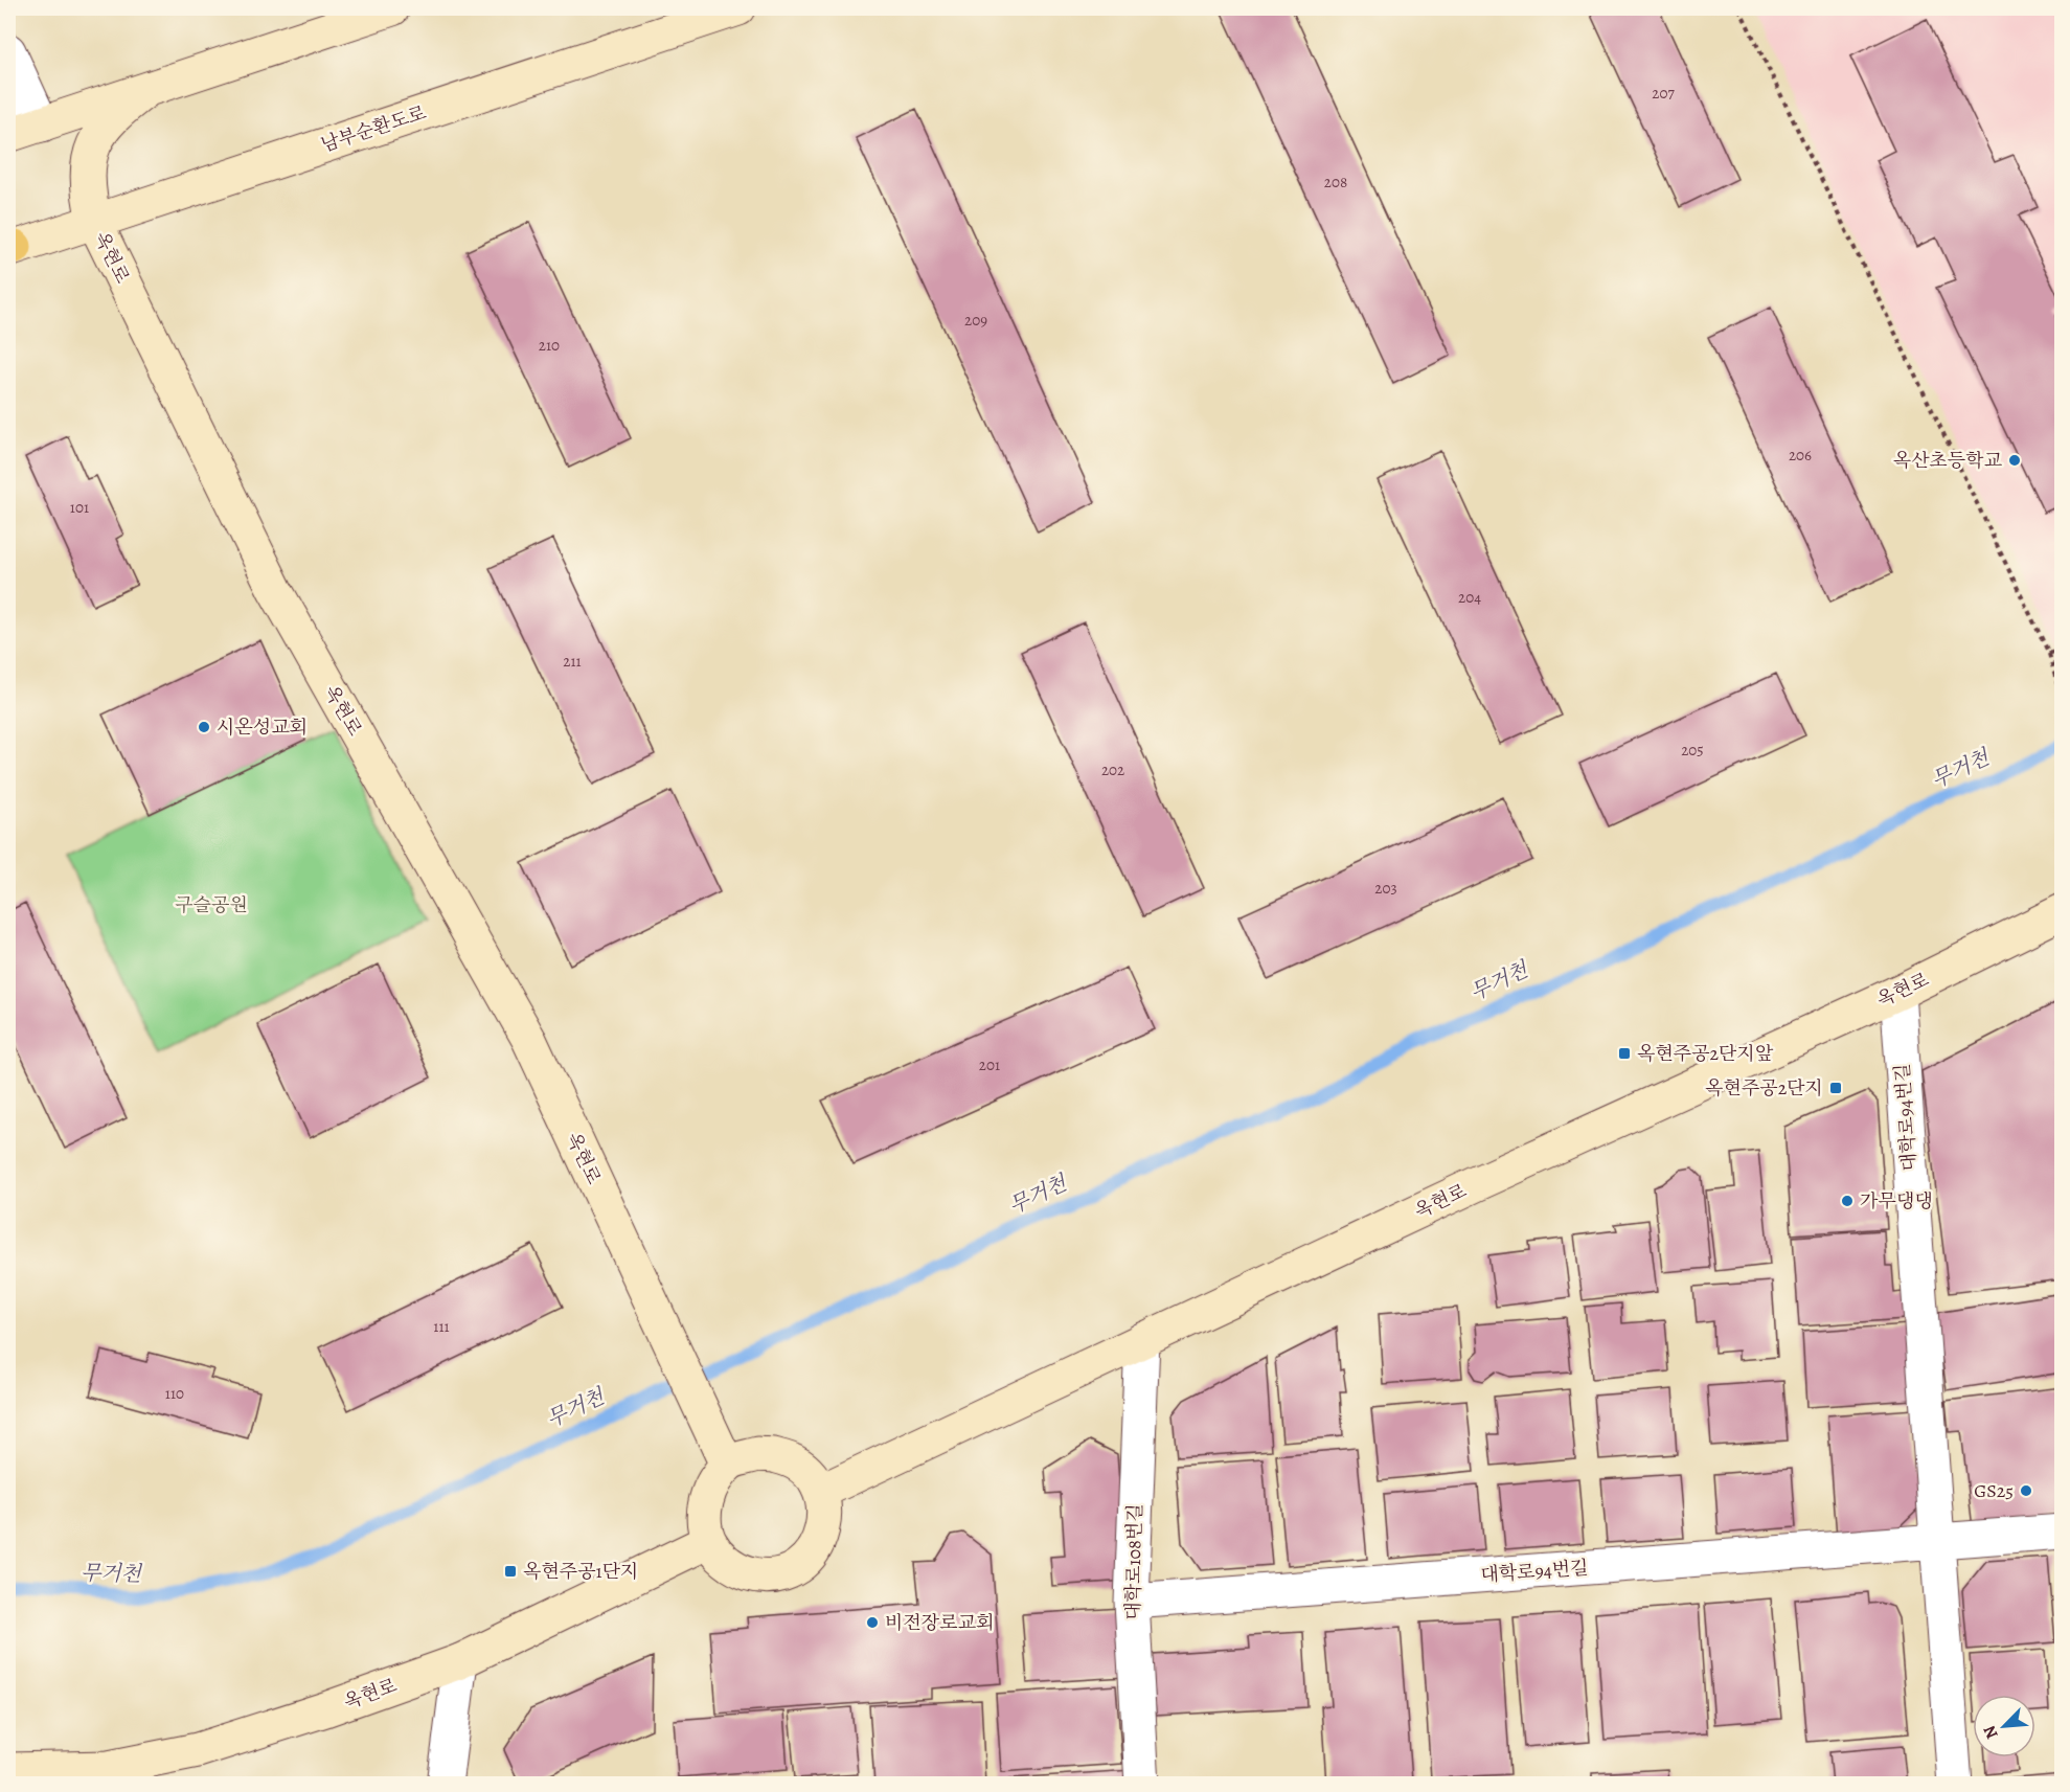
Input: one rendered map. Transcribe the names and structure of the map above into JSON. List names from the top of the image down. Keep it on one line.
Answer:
{"streets":{"main road":["남부순환도로","옥현로"],"street":["대학로94번길","대학로108번길"]},"crossings":[["남부순환도로","옥현로"],["옥현로","대학로94번길"],["옥현로","대학로108번길"],["대학로94번길","대학로108번길"]],"water":["무거천"],"parks":["구슬공원"],"places":{"other":["옥산초등학교","시온성교회","가무댕댕","GS25","비전장로교회"],"transit":["옥현주공2단지앞","옥현주공2단지","옥현주공1단지"]},"house_numbers":["207","208","209","210","206","101","204","211","205","202","203","201","111","110"],"north":"bottom left"}
